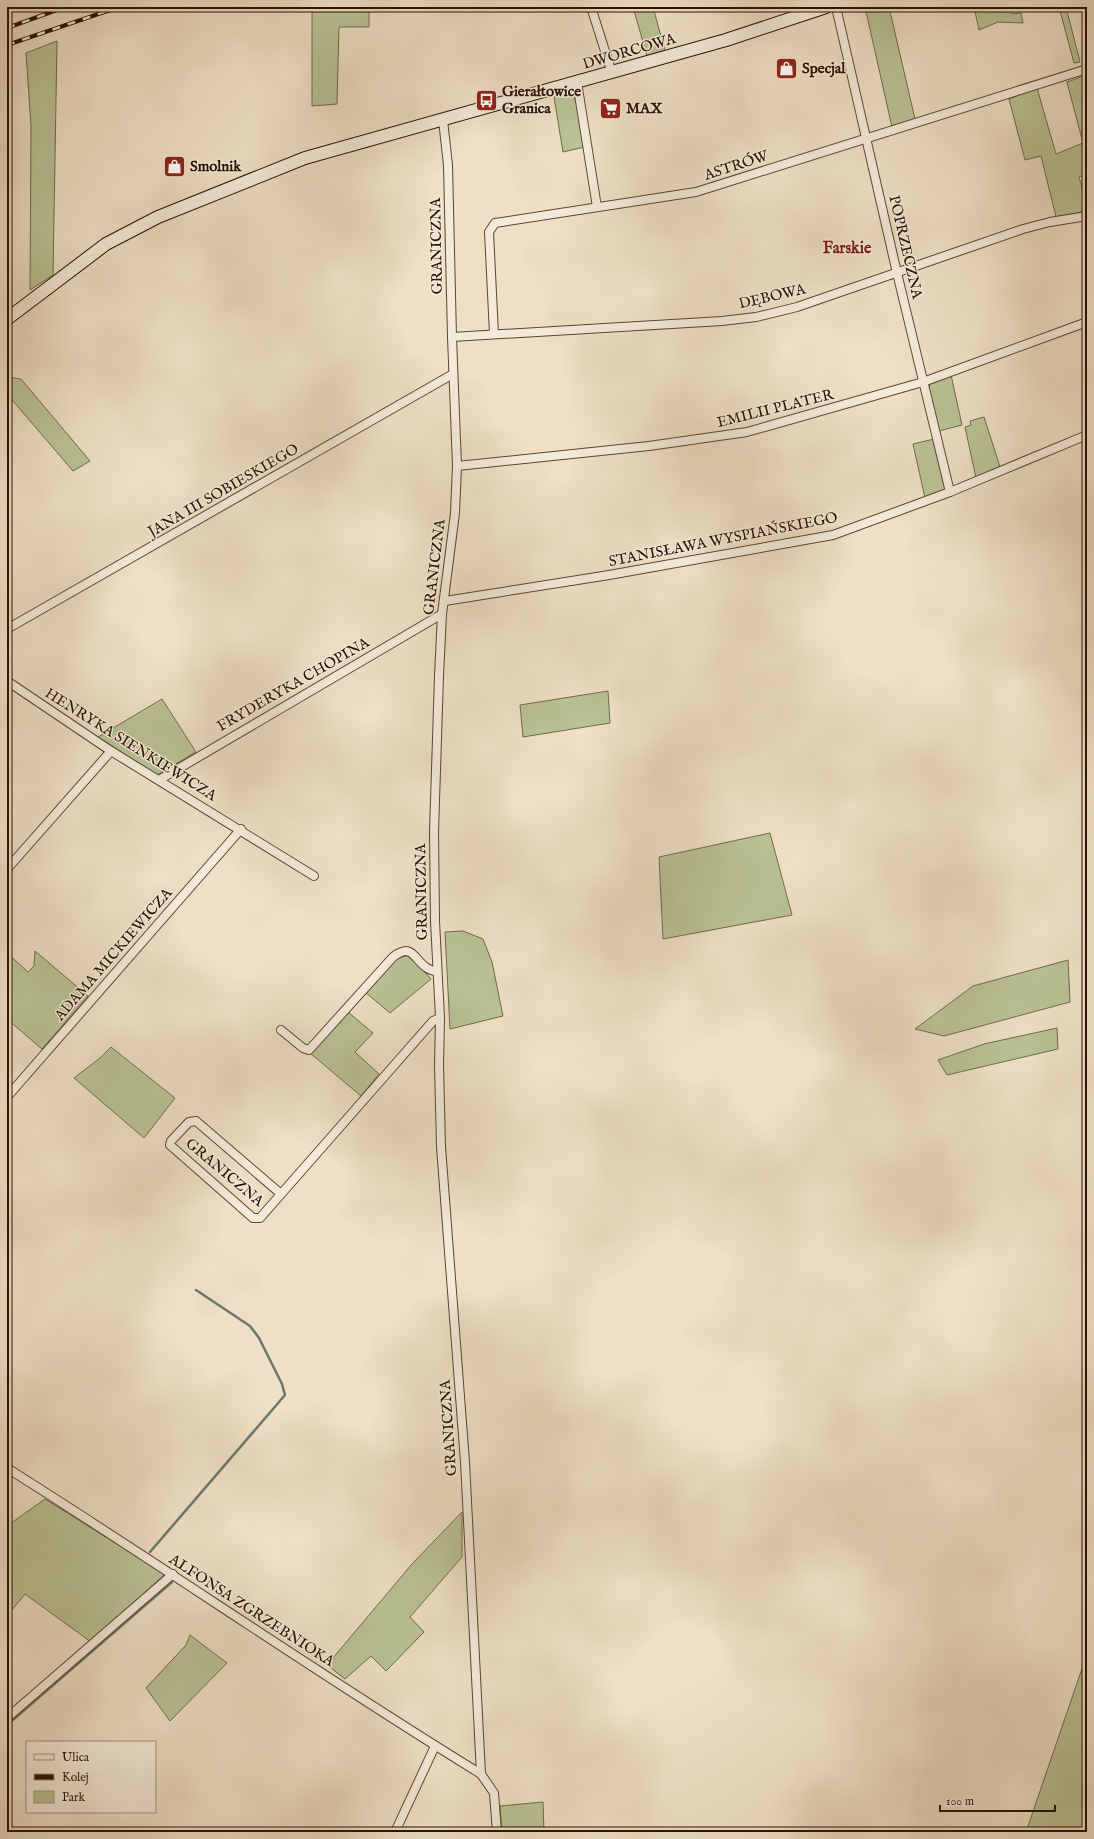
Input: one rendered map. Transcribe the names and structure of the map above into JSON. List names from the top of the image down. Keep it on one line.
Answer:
{"streets":{"main road":["DWORCOWA"],"street":["ASTRÓW","GRANICZNA","POPRZECZNA","DĘBOWA","EMILII PLATER","JANA III SOBIESKIEGO","STANISŁAWA WYSPIAŃSKIEGO","FRYDERYKA CHOPINA","HENRYKA SIENKIEWICZA","ADAMA MICKIEWICZA","ALFONSA ZGRZEBNIOKA"]},"crossings":[["DWORCOWA","GRANICZNA"],["ASTRÓW","POPRZECZNA"],["ASTRÓW","DĘBOWA"],["GRANICZNA","DĘBOWA"],["GRANICZNA","EMILII PLATER"],["GRANICZNA","JANA III SOBIESKIEGO"],["GRANICZNA","STANISŁAWA WYSPIAŃSKIEGO"],["GRANICZNA","FRYDERYKA CHOPINA"],["GRANICZNA","ALFONSA ZGRZEBNIOKA"],["POPRZECZNA","DĘBOWA"],["POPRZECZNA","EMILII PLATER"],["POPRZECZNA","STANISŁAWA WYSPIAŃSKIEGO"],["FRYDERYKA CHOPINA","HENRYKA SIENKIEWICZA"],["HENRYKA SIENKIEWICZA","ADAMA MICKIEWICZA"]],"districts":["Farskie"],"places":{"shop":["Specjal","Smolnik"],"bus stop":["Gierałtowice Granica"],"supermarket":["MAX"]},"legend":["Ulica","Kolej","Park"],"scale_bar":"100 m"}
